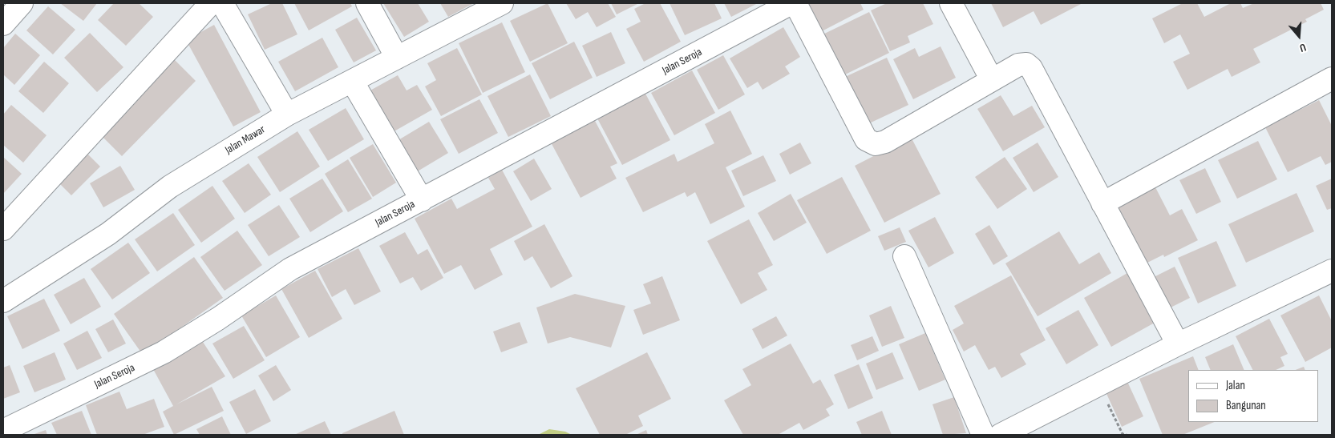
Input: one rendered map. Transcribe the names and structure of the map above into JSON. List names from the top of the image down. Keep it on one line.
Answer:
{"streets":{"street":["Jalan Seroja","Jalan Mawar"]},"legend":["Jalan","Bangunan"],"north":"bottom"}
